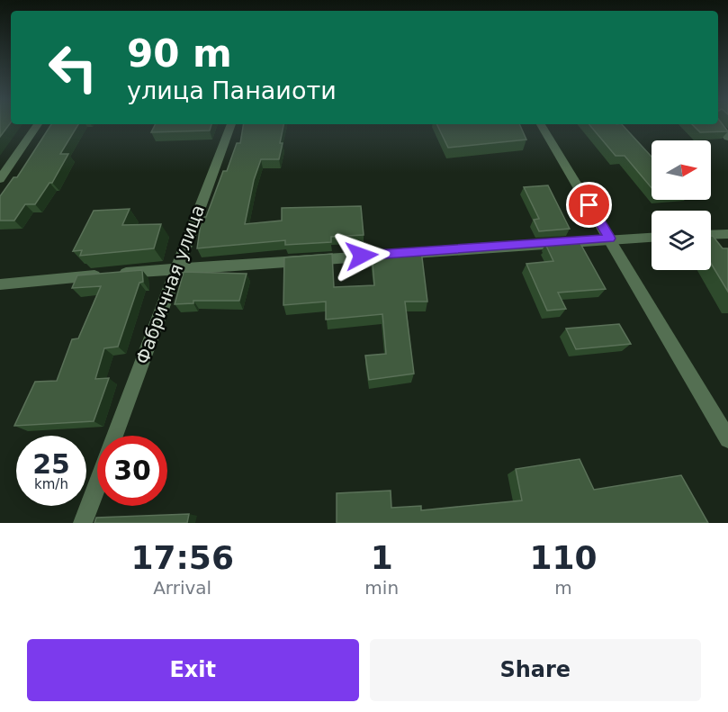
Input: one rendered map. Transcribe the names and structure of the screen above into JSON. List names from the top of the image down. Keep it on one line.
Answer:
{"streets":{"street":["Фабричная улица"]},"north":"right","page":{"turn":["90 m","улица Панаиоти"],"speed":"25 km/h","limit":"30","eta":["17:56","Arrival","1","min","110","m"],"buttons":["Exit","Share"]}}
